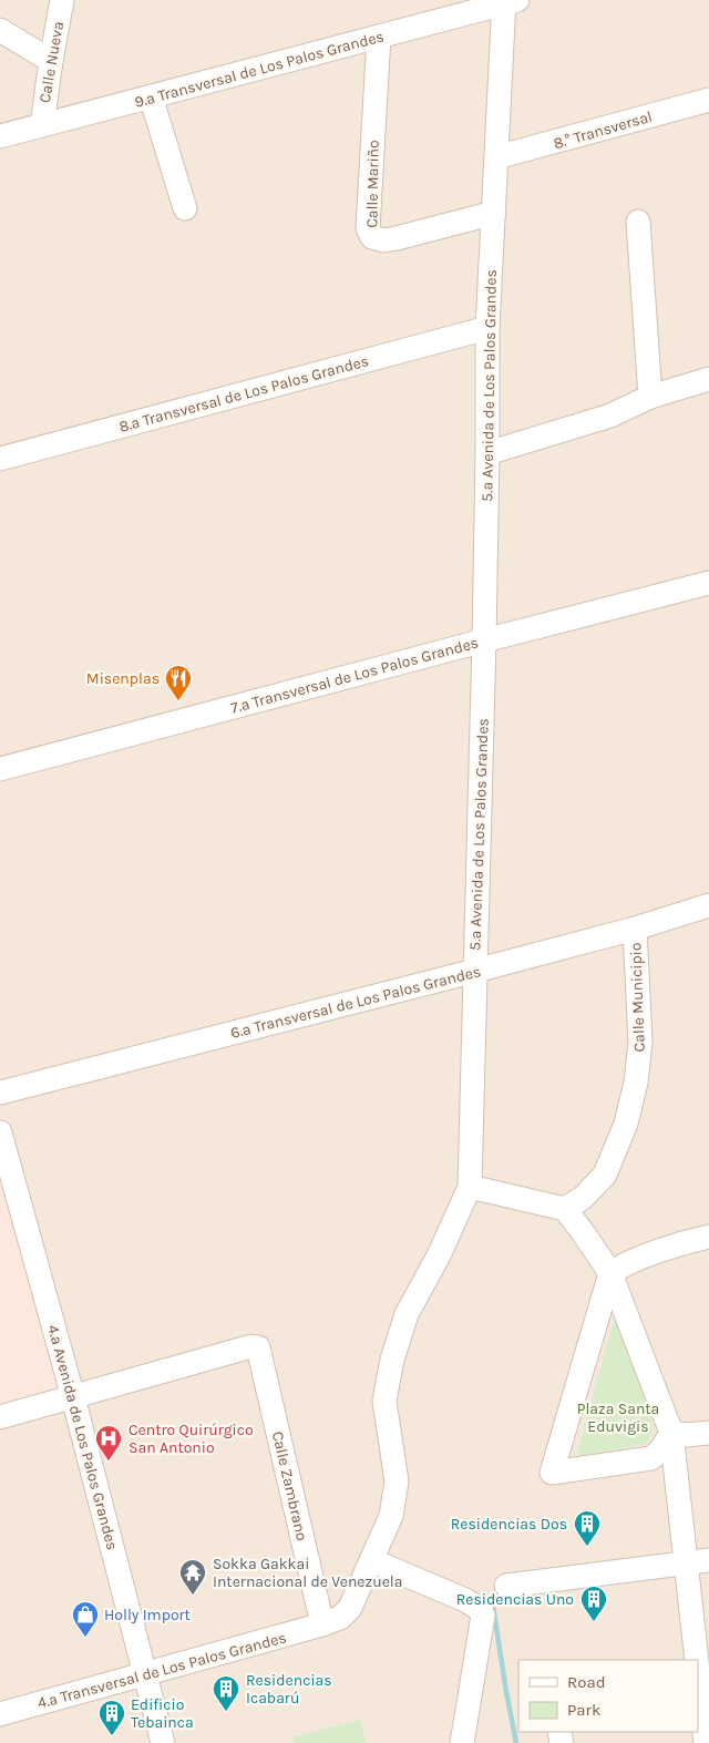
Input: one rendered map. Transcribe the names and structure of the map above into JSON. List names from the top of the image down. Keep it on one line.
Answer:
{"streets":{"street":["Calle Nueva","9.ª Transversal de Los Palos Grandes","8.° Transversal","Calle Mariño","5.ª Avenida de Los Palos Grandes","8.ª Transversal de Los Palos Grandes","7.ª Transversal de Los Palos Grandes","Calle Municipio","6.ª Transversal de Los Palos Grandes","4.ª Avenida de Los Palos Grandes","Calle Zambrano","4.ª Transversal de Los Palos Grandes"]},"crossings":[["Calle Nueva","9.ª Transversal de Los Palos Grandes"],["9.ª Transversal de Los Palos Grandes","Calle Mariño"],["9.ª Transversal de Los Palos Grandes","5.ª Avenida de Los Palos Grandes"],["8.° Transversal","5.ª Avenida de Los Palos Grandes"],["Calle Mariño","5.ª Avenida de Los Palos Grandes"],["5.ª Avenida de Los Palos Grandes","8.ª Transversal de Los Palos Grandes"],["5.ª Avenida de Los Palos Grandes","7.ª Transversal de Los Palos Grandes"],["5.ª Avenida de Los Palos Grandes","6.ª Transversal de Los Palos Grandes"],["5.ª Avenida de Los Palos Grandes","Calle Zambrano"],["5.ª Avenida de Los Palos Grandes","4.ª Transversal de Los Palos Grandes"],["Calle Municipio","6.ª Transversal de Los Palos Grandes"],["4.ª Avenida de Los Palos Grandes","Calle Zambrano"],["4.ª Avenida de Los Palos Grandes","4.ª Transversal de Los Palos Grandes"],["Calle Zambrano","4.ª Transversal de Los Palos Grandes"]],"parks":["Plaza Santa Eduvigis"],"places":{"restaurant":["Misenplas"],"hospital":["Centro Quirúrgico San Antonio"],"building":["Residencias Dos","Residencias Uno","Residencias Icabarú","Edificio Tebainca"],"temple":["Sokka Gakkai Internacional de Venezuela"],"shop":["Holly Import"]},"legend":["Road","Park"]}
